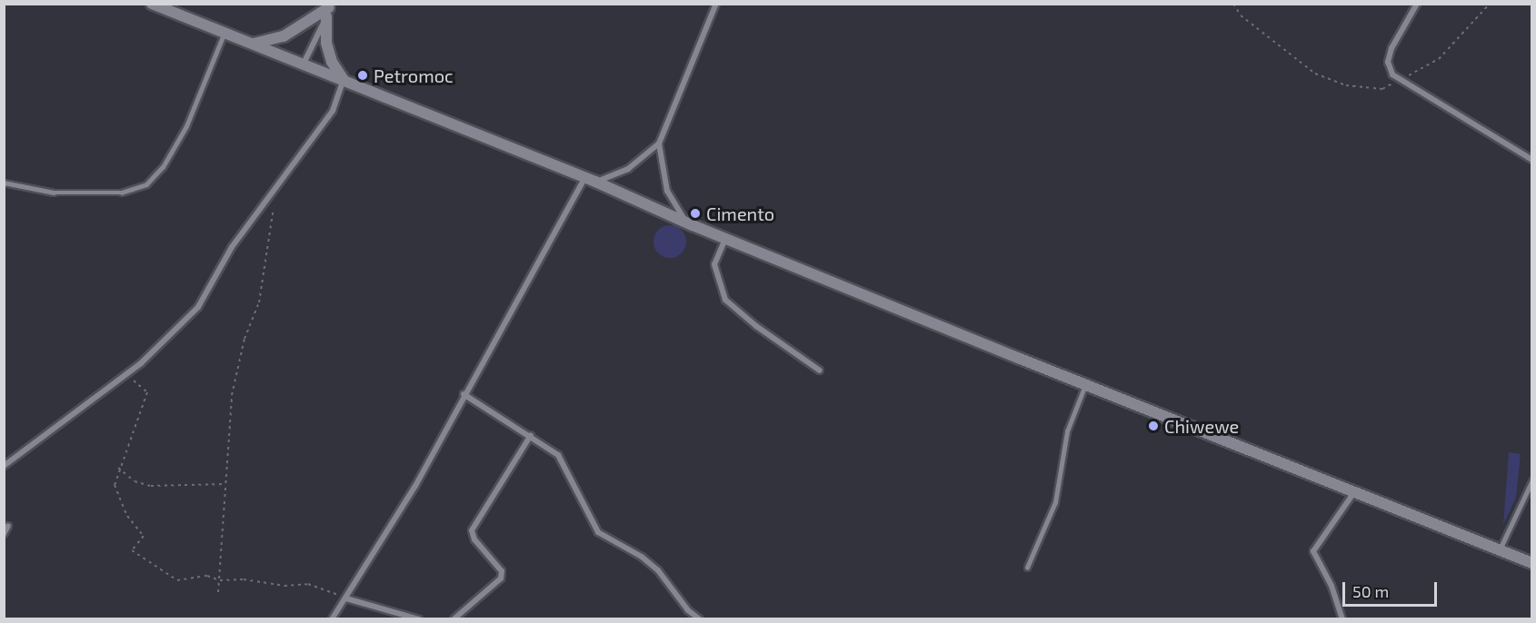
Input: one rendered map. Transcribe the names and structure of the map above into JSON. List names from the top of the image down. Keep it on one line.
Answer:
{"places":["Petromoc","Cimento","Chiwewe"],"scale_bar":"50 m"}
